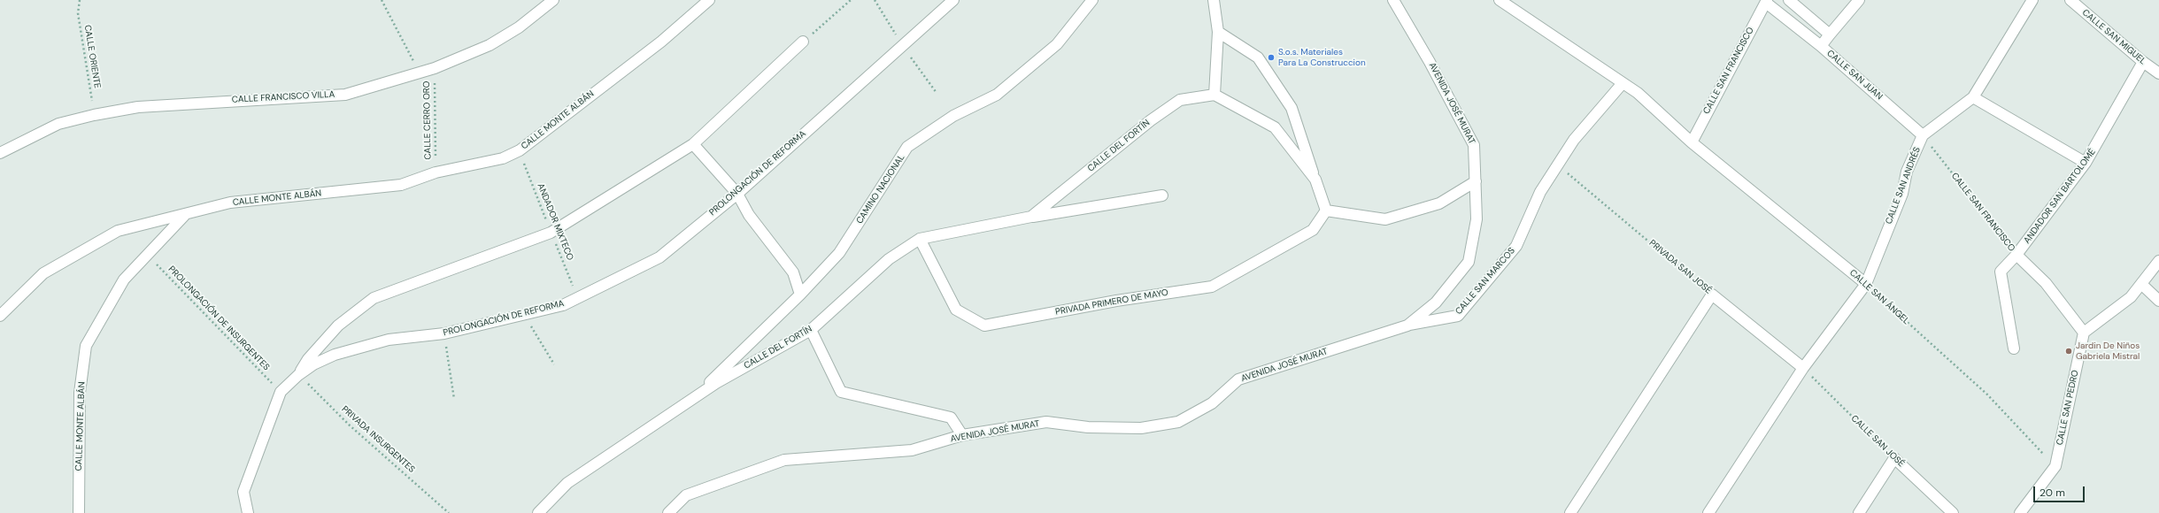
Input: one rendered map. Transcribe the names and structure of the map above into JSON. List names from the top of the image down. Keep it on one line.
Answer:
{"streets":{"street":["CALLE SAN MIGUEL","CALLE SAN FRANCISCO","CALLE SAN JUAN","CALLE FRANCISCO VILLA","AVENIDA JOSÉ MURAT","CALLE MONTE ALBÁN","CALLE DEL FORTÍN","PROLONGACIÓN DE REFORMA","CALLE SAN ANDRÉS","CAMINO NACIONAL","ANDADOR SAN BARTOLOMÉ","PRIVADA SAN JOSÉ","CALLE SAN MARCOS","CALLE SAN ÁNGEL","PRIVADA PRIMERO DE MAYO","CALLE SAN PEDRO","CALLE SAN JOSÉ"],"path":["CALLE ORIENTE","CALLE CERRO ORO","ANDADOR MIXTECO","PROLONGACIÓN DE INSURGENTES","PRIVADA INSURGENTES"]},"crossings":[["CALLE SAN MIGUEL","ANDADOR SAN BARTOLOMÉ"],["CALLE ORIENTE","CALLE FRANCISCO VILLA"],["CALLE SAN FRANCISCO","CALLE SAN JUAN"],["CALLE SAN FRANCISCO","CALLE SAN ANDRÉS"],["CALLE SAN FRANCISCO","ANDADOR SAN BARTOLOMÉ"],["CALLE SAN FRANCISCO","CALLE SAN ÁNGEL"],["CALLE SAN JUAN","CALLE SAN ANDRÉS"],["CALLE FRANCISCO VILLA","CALLE CERRO ORO"],["AVENIDA JOSÉ MURAT","CALLE SAN MARCOS"],["CALLE CERRO ORO","CALLE MONTE ALBÁN"],["CALLE MONTE ALBÁN","ANDADOR MIXTECO"],["CALLE MONTE ALBÁN","PROLONGACIÓN DE INSURGENTES"],["CALLE DEL FORTÍN","CAMINO NACIONAL"],["CALLE DEL FORTÍN","PRIVADA PRIMERO DE MAYO"],["PROLONGACIÓN DE REFORMA","ANDADOR MIXTECO"],["PROLONGACIÓN DE REFORMA","PROLONGACIÓN DE INSURGENTES"],["PROLONGACIÓN DE REFORMA","PRIVADA INSURGENTES"],["CALLE SAN ANDRÉS","PRIVADA SAN JOSÉ"],["CALLE SAN ANDRÉS","CALLE SAN ÁNGEL"],["CALLE SAN ANDRÉS","CALLE SAN JOSÉ"],["PRIVADA SAN JOSÉ","CALLE SAN MARCOS"],["PRIVADA SAN JOSÉ","CALLE SAN JOSÉ"],["CALLE SAN ÁNGEL","CALLE SAN PEDRO"]],"places":["S.o.s. Materiales Para La Construccion","Jardin De Niños Gabriela Mistral"],"scale_bar":"20 m"}
